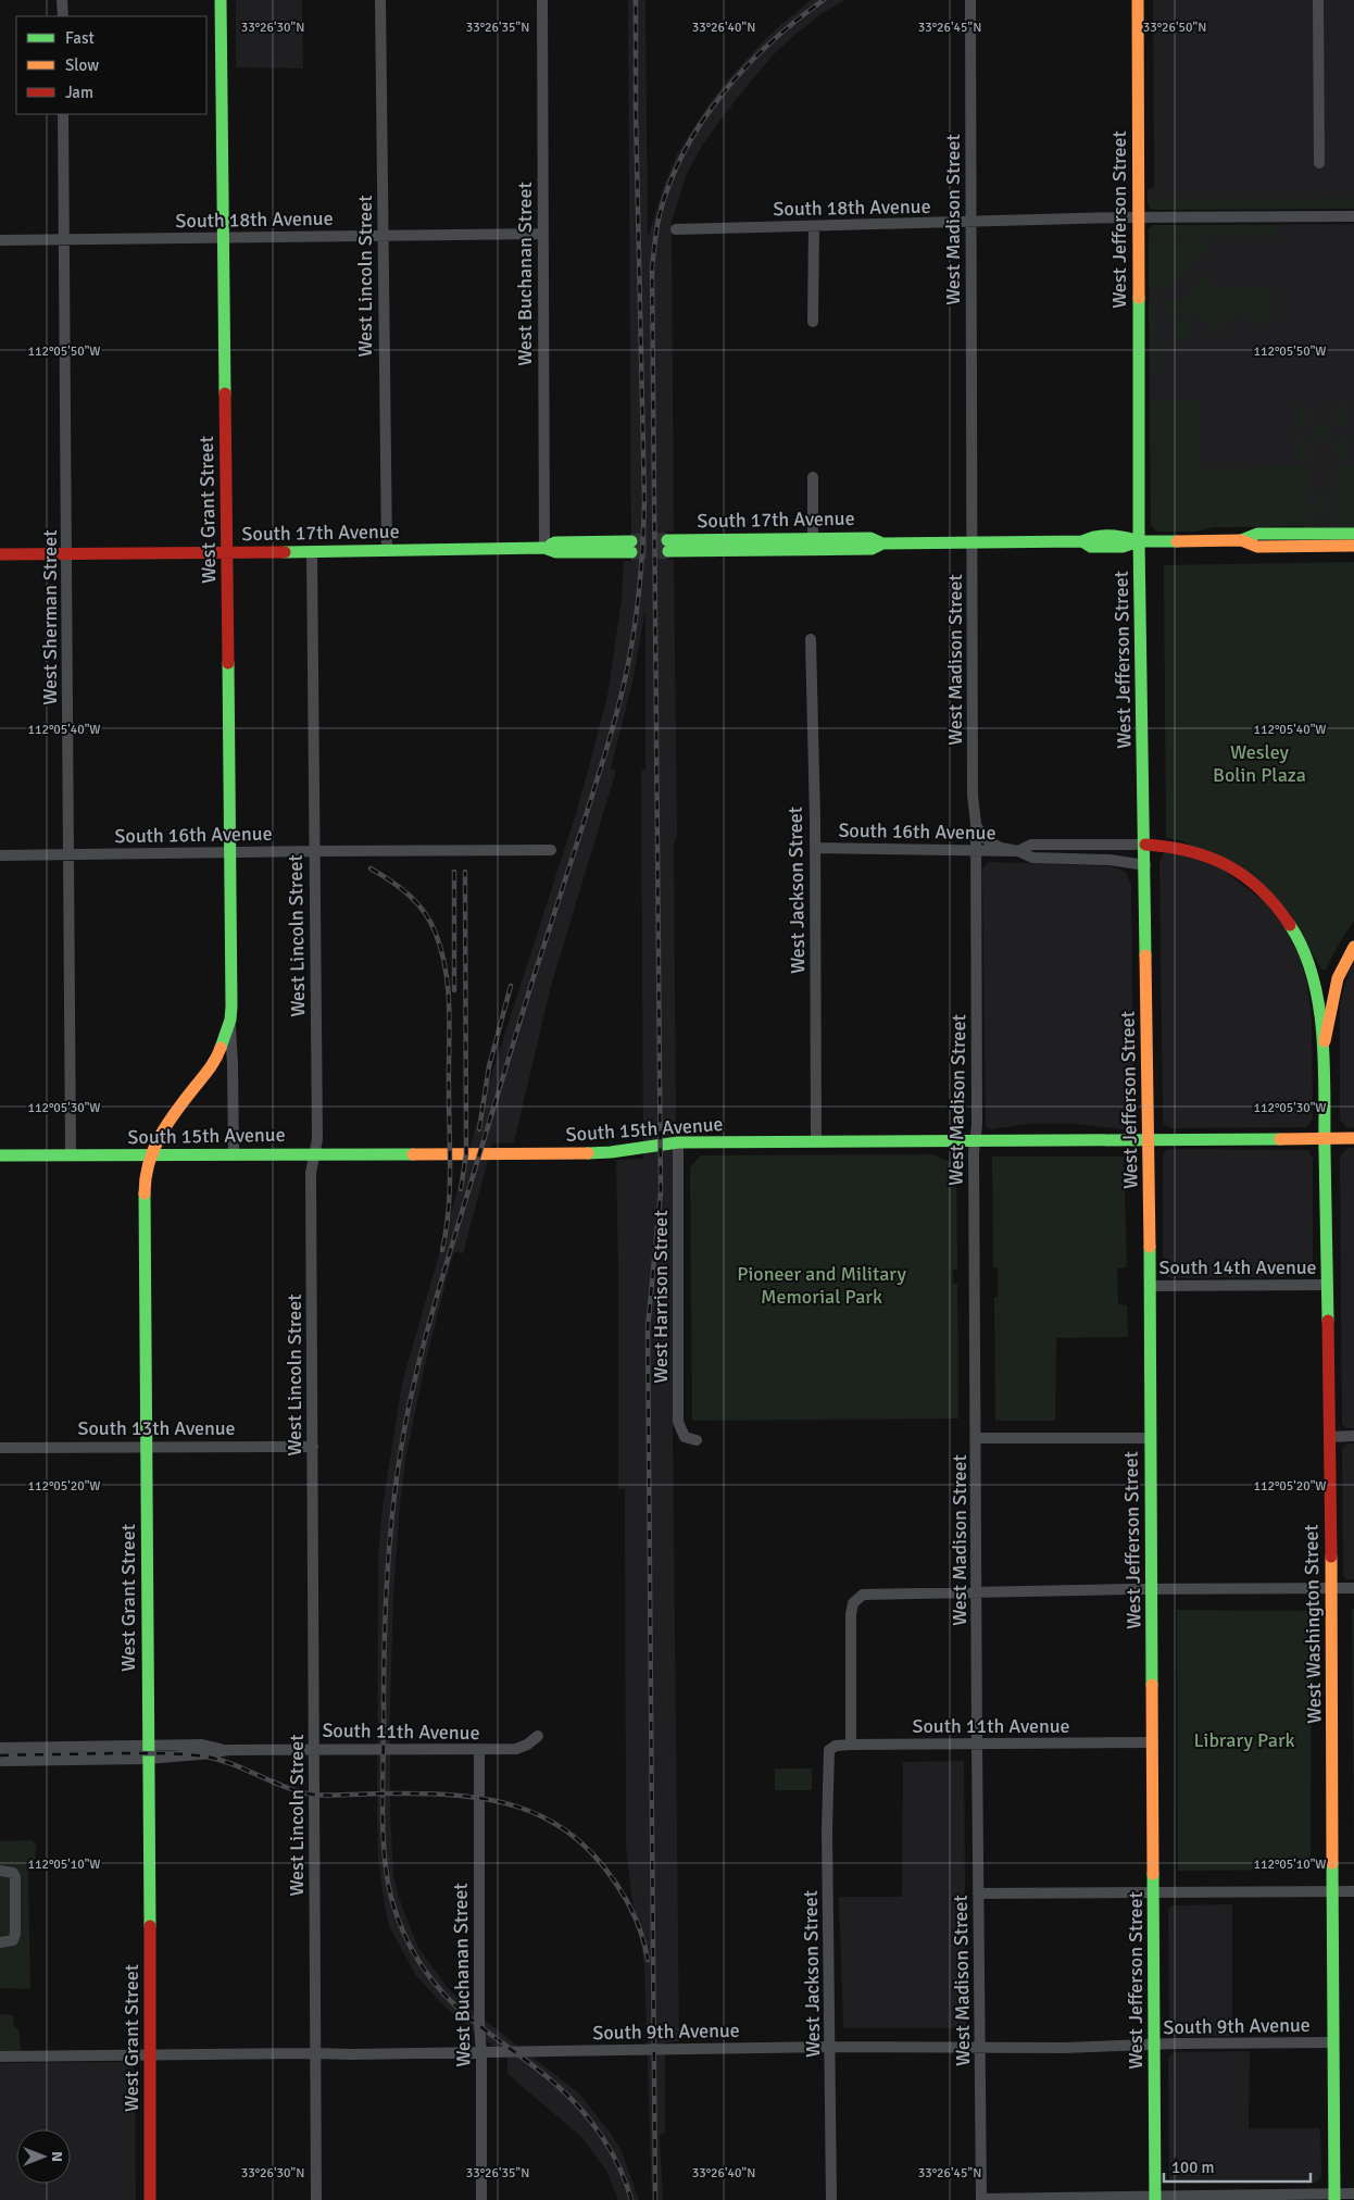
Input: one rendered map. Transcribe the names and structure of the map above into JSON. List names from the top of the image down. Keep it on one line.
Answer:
{"streets":{"main road":["West Jefferson Street","West Grant Street","South 17th Avenue","South 15th Avenue","West Washington Street"],"street":["South 18th Avenue","West Madison Street","West Buchanan Street","West Lincoln Street","West Sherman Street","South 16th Avenue","West Jackson Street","South 14th Avenue","West Harrison Street","South 13th Avenue","South 11th Avenue","South 9th Avenue"]},"crossings":[["South 18th Avenue","West Madison Street"],["South 18th Avenue","West Jefferson Street"],["South 18th Avenue","West Buchanan Street"],["South 18th Avenue","West Lincoln Street"],["South 18th Avenue","West Grant Street"],["South 18th Avenue","West Sherman Street"],["West Madison Street","South 17th Avenue"],["West Madison Street","South 16th Avenue"],["West Madison Street","South 15th Avenue"],["West Madison Street","South 11th Avenue"],["West Madison Street","South 9th Avenue"],["West Jefferson Street","South 17th Avenue"],["West Jefferson Street","South 16th Avenue"],["West Jefferson Street","South 15th Avenue"],["West Jefferson Street","South 14th Avenue"],["West Jefferson Street","West Washington Street"],["West Jefferson Street","South 11th Avenue"],["West Jefferson Street","South 9th Avenue"],["West Buchanan Street","South 17th Avenue"],["West Buchanan Street","South 11th Avenue"],["West Buchanan Street","South 9th Avenue"],["West Lincoln Street","South 17th Avenue"],["West Lincoln Street","South 16th Avenue"],["West Lincoln Street","South 15th Avenue"],["West Lincoln Street","South 13th Avenue"],["West Lincoln Street","South 11th Avenue"],["West Lincoln Street","South 9th Avenue"],["West Grant Street","South 17th Avenue"],["West Grant Street","South 16th Avenue"],["West Grant Street","South 15th Avenue"],["West Grant Street","South 13th Avenue"],["West Grant Street","South 11th Avenue"],["West Grant Street","South 9th Avenue"],["South 17th Avenue","West Sherman Street"],["West Sherman Street","South 16th Avenue"],["West Sherman Street","South 15th Avenue"],["South 16th Avenue","West Jackson Street"],["South 16th Avenue","West Washington Street"],["West Jackson Street","South 15th Avenue"],["West Jackson Street","South 11th Avenue"],["West Jackson Street","South 9th Avenue"],["South 15th Avenue","West Harrison Street"],["South 15th Avenue","West Washington Street"],["South 14th Avenue","West Washington Street"],["West Washington Street","South 9th Avenue"]],"parks":["Wesley Bolin Plaza","Pioneer and Military Memorial Park","Library Park"],"legend":["Fast","Slow","Jam"],"scale_bar":"100 m","north":"right","coordinates":["33°26'30\"N","33°26'35\"N","33°26'40\"N","33°26'45\"N","33°26'50\"N","112°05'50\"W","112°05'40\"W","112°05'30\"W","112°05'20\"W","112°05'10\"W"]}
